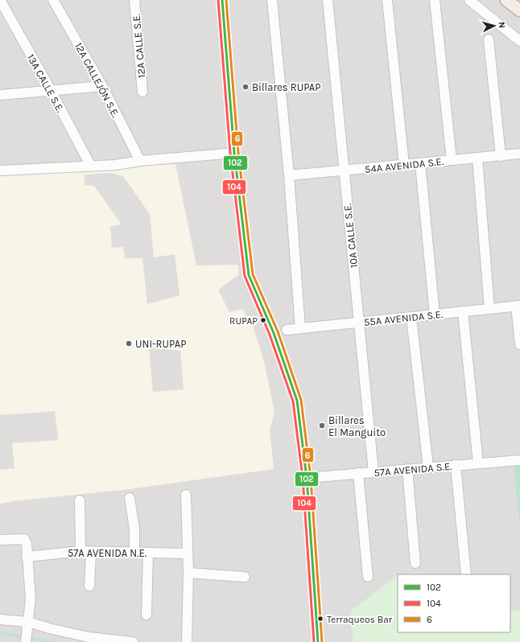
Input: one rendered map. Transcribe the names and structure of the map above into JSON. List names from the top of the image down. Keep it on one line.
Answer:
{"streets":{"street":["12A CALLE S.E.","12A CALLEJÓN S.E.","13A CALLE S.E.","54A AVENIDA S.E.","10A CALLE S.E.","55A AVENIDA S.E.","57A AVENIDA S.E.","57A AVENIDA N.E."]},"crossings":[["54A AVENIDA S.E.","10A CALLE S.E."],["10A CALLE S.E.","55A AVENIDA S.E."],["10A CALLE S.E.","57A AVENIDA S.E."]],"places":["Billares RUPAP","RUPAP","UNI-RUPAP","Billares El Manguito","Terraqueos Bar"],"lines":["transit line 102","transit line 104","transit line 6"],"legend":["102","104","6"],"north":"right"}
